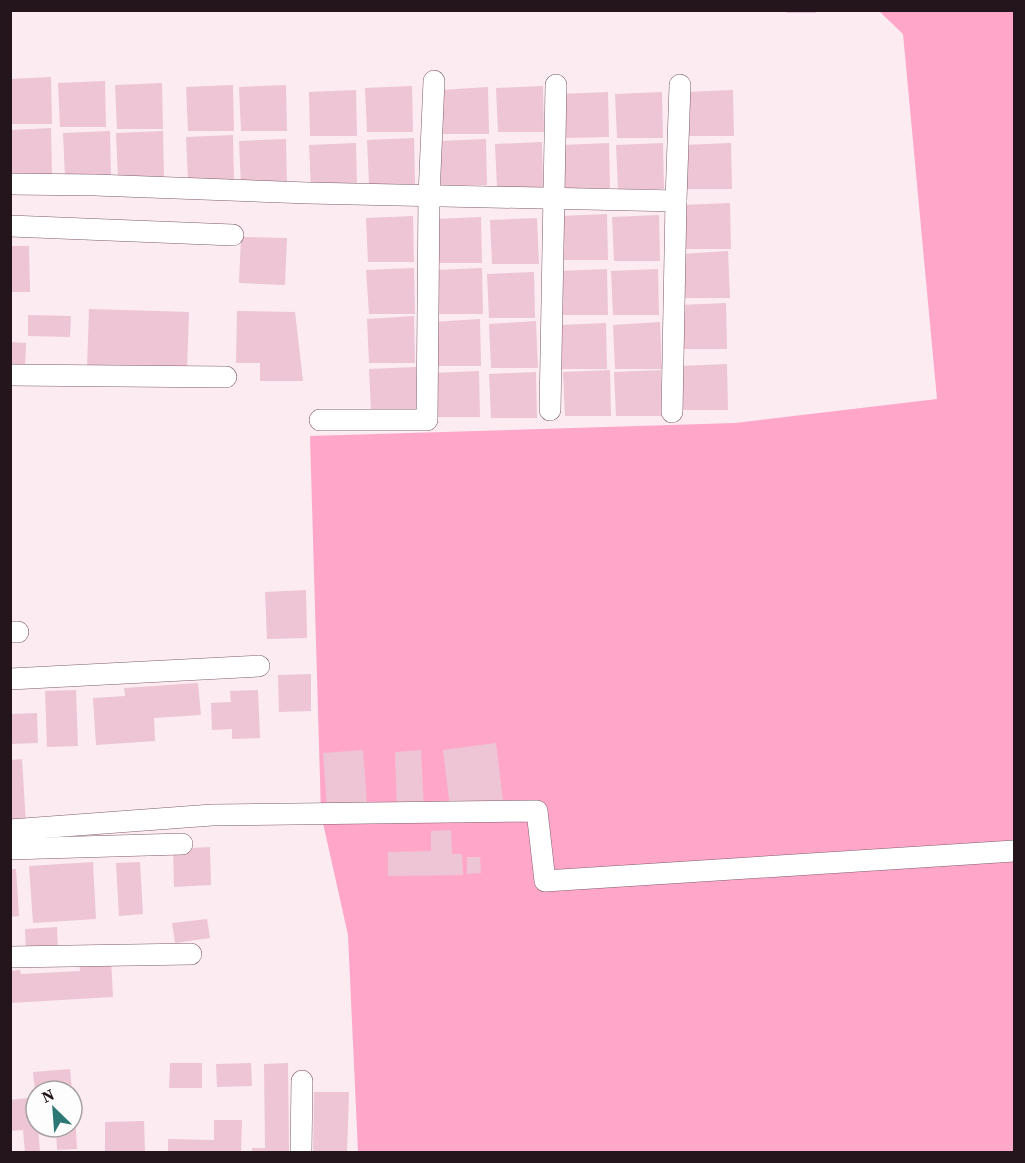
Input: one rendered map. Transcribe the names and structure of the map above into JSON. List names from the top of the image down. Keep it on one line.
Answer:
{"north":"top left"}
